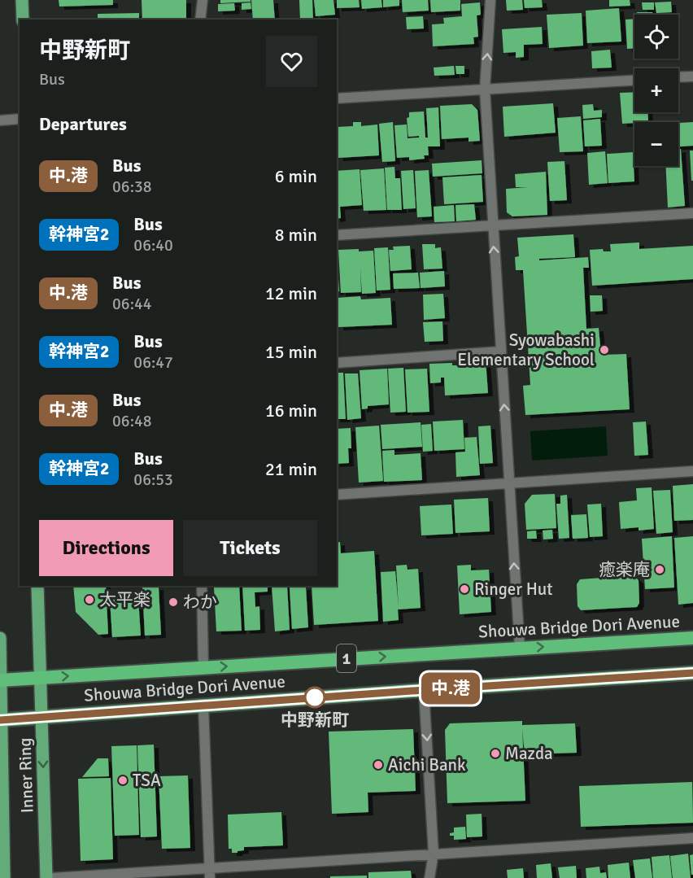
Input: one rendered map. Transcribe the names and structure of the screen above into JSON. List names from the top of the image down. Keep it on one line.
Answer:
{"streets":{"highway":["Shouwa Bridge Dori Avenue","1"],"main road":["Inner Ring"]},"crossings":[["Shouwa Bridge Dori Avenue","Inner Ring"]],"places":["Syowabashi Elementary School","癒楽庵","Ringer Hut","太平楽","わか","中野新町","Mazda","Aichi Bank","TSA"],"lines":["bus line 中.港"],"page":{"on_map":"中.港","map_buttons":["+","−"],"heading":[["中野新町","Bus"],"Departures"],"list":[{"mark":"中.港","name":"Bus","note":"06:38","value":"6 min"},{"mark":"幹神宮2","name":"Bus","note":"06:40","value":"8 min"},{"mark":"中.港","name":"Bus","note":"06:44","value":"12 min"},{"mark":"幹神宮2","name":"Bus","note":"06:47","value":"15 min"},{"mark":"中.港","name":"Bus","note":"06:48","value":"16 min"},{"mark":"幹神宮2","name":"Bus","note":"06:53","value":"21 min"}],"buttons":["Directions","Tickets"]}}
